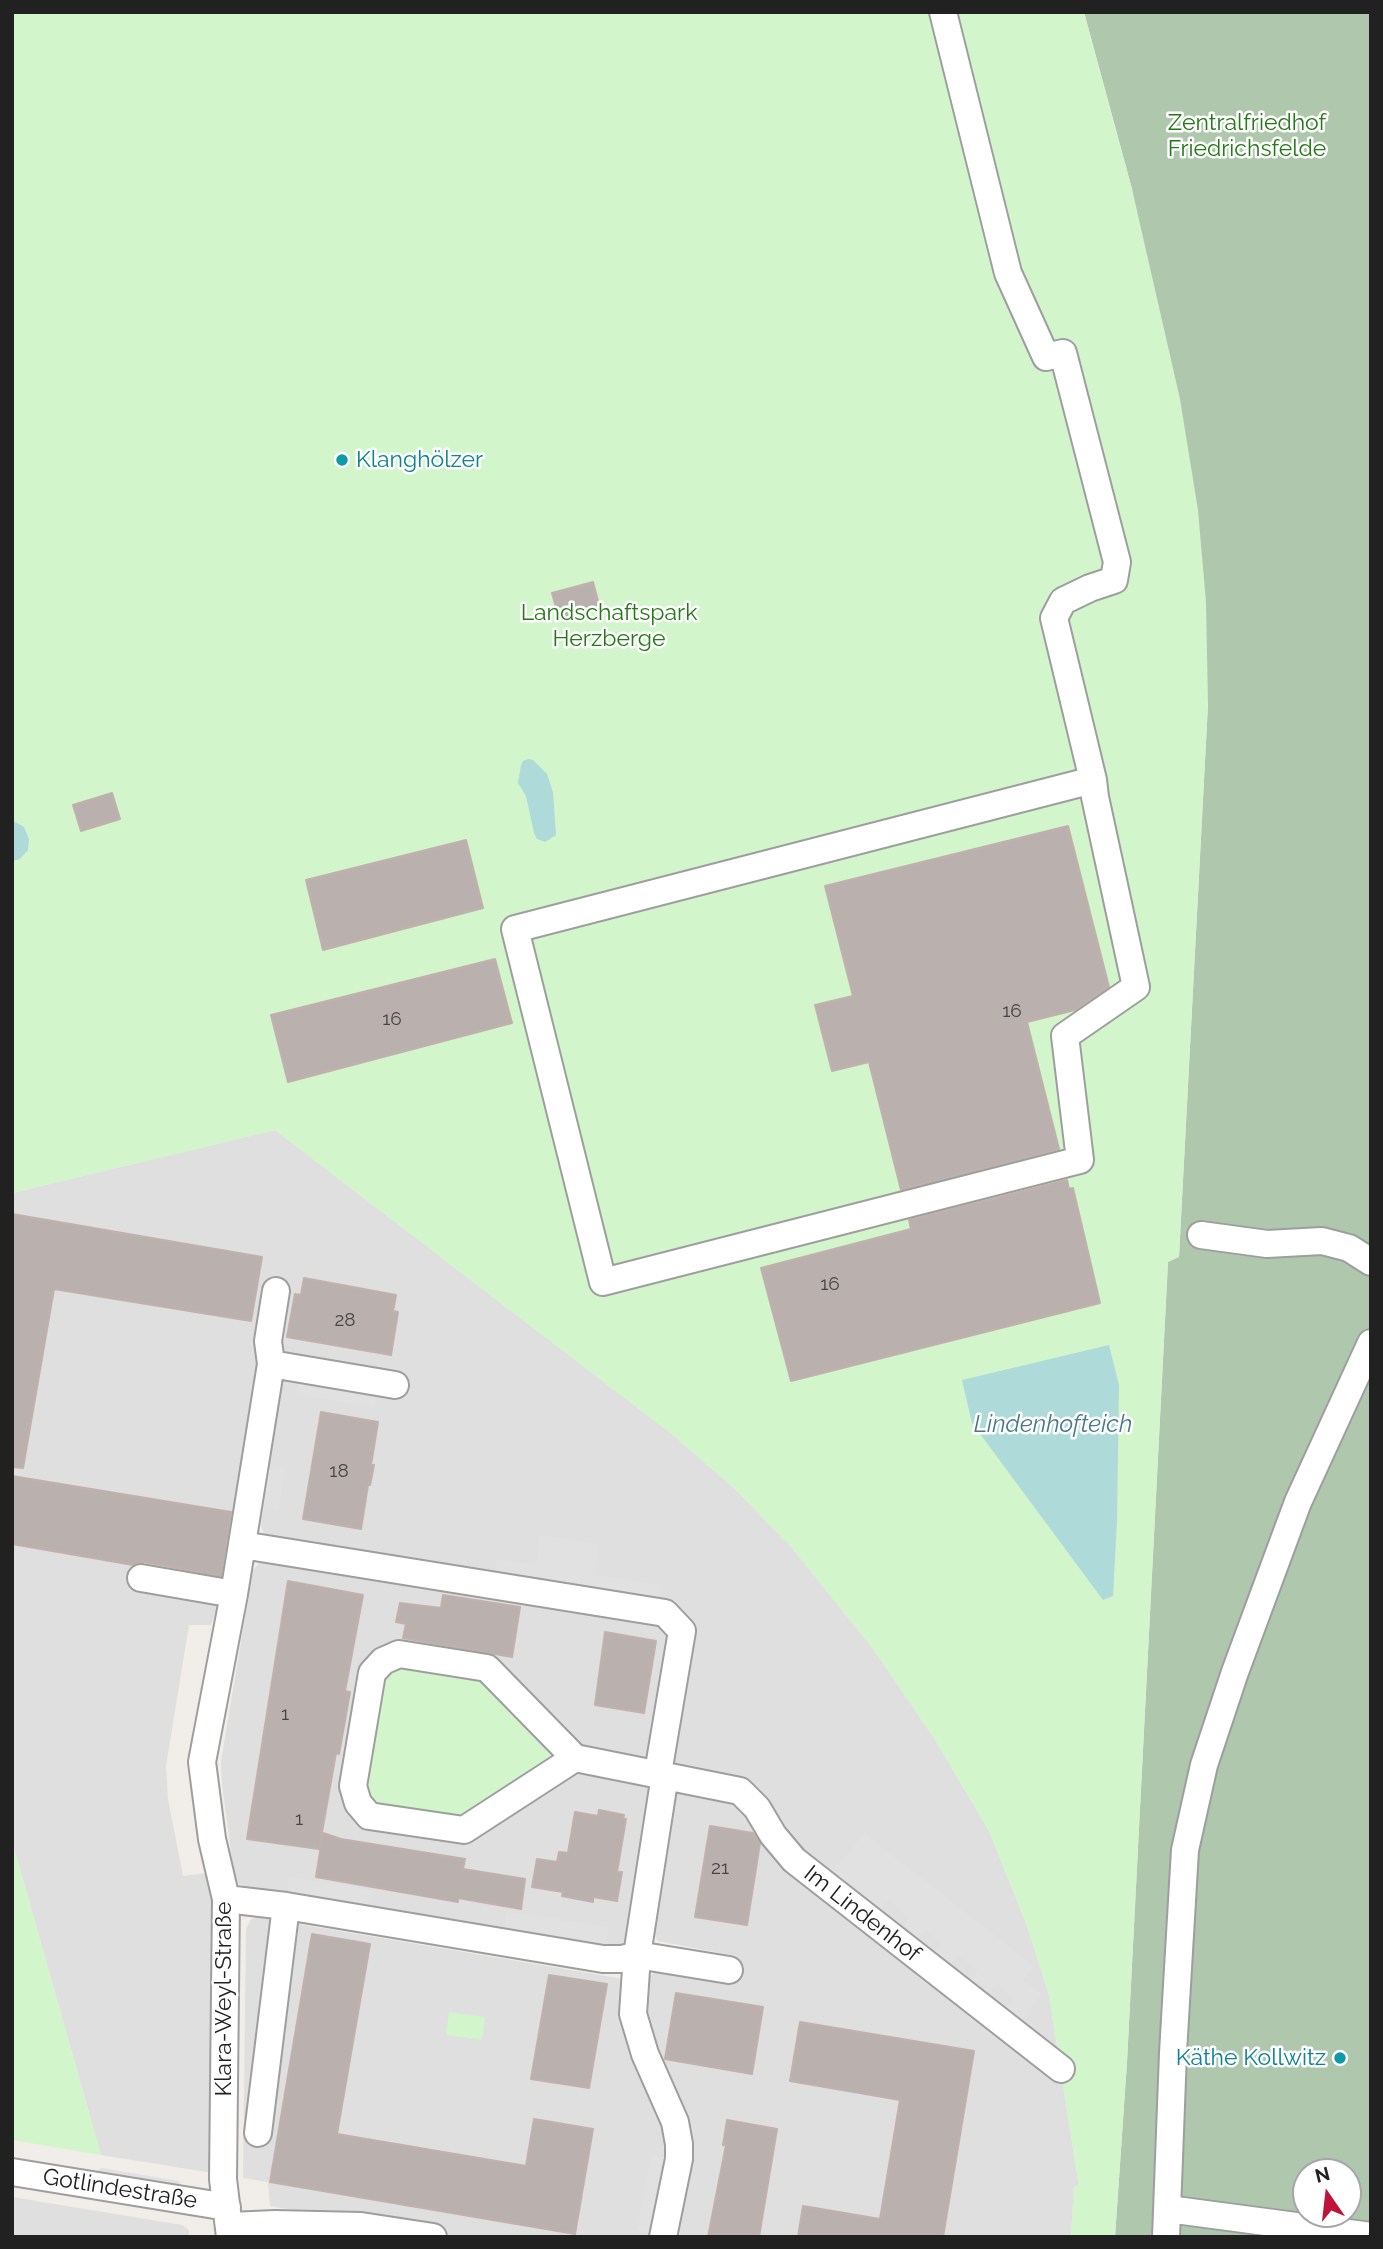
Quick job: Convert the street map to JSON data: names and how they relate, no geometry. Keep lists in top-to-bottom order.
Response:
{
  "streets": {
    "street": ["Im Lindenhof", "Klara-Weyl-Straße", "Gotlindestraße"]
  },
  "crossings": [
    ["Klara-Weyl-Straße", "Gotlindestraße"]
  ],
  "water": ["Lindenhofteich"],
  "parks": ["Zentralfriedhof Friedrichsfelde", "Landschaftspark Herzberge"],
  "places": ["Klanghölzer", "Käthe Kollwitz"],
  "house_numbers": [
    "16",
    "16",
    "16",
    "28",
    "18",
    "1",
    "1",
    "21"
  ],
  "north": "top"
}
